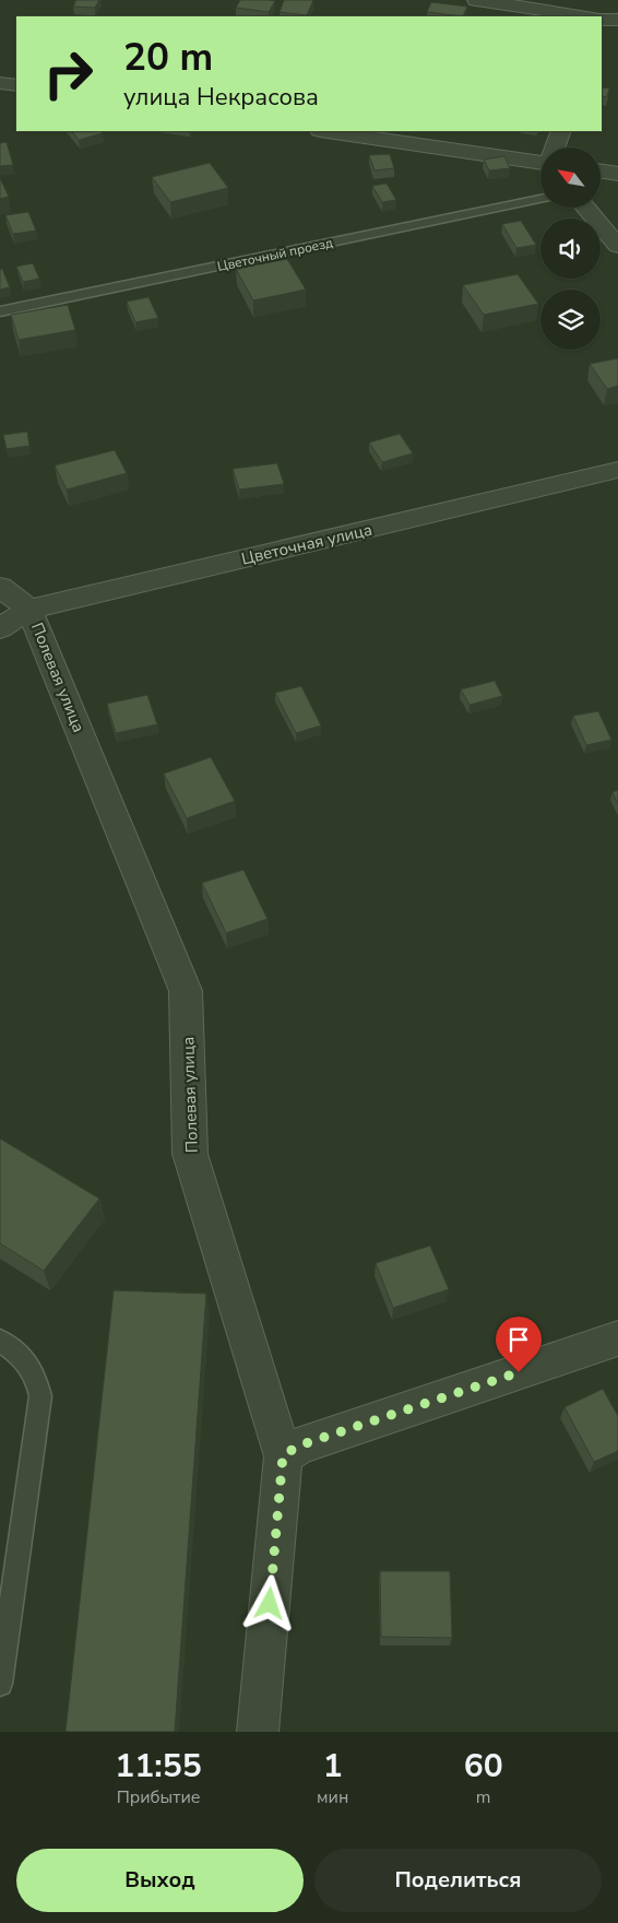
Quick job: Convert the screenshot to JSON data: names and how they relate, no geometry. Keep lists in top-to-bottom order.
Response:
{
  "streets": {
    "street": ["Цветочная улица", "Полевая улица"],
    "lane": ["Цветочный проезд"]
  },
  "crossings": [
    ["Цветочная улица", "Полевая улица"]
  ],
  "north": "top left",
  "page": {
    "turn": ["20 m", "улица Некрасова"],
    "eta": [
      "11:55",
      "Прибытие",
      "1",
      "мин",
      "60",
      "m"
    ],
    "buttons": ["Выход", "Поделиться"]
  }
}
